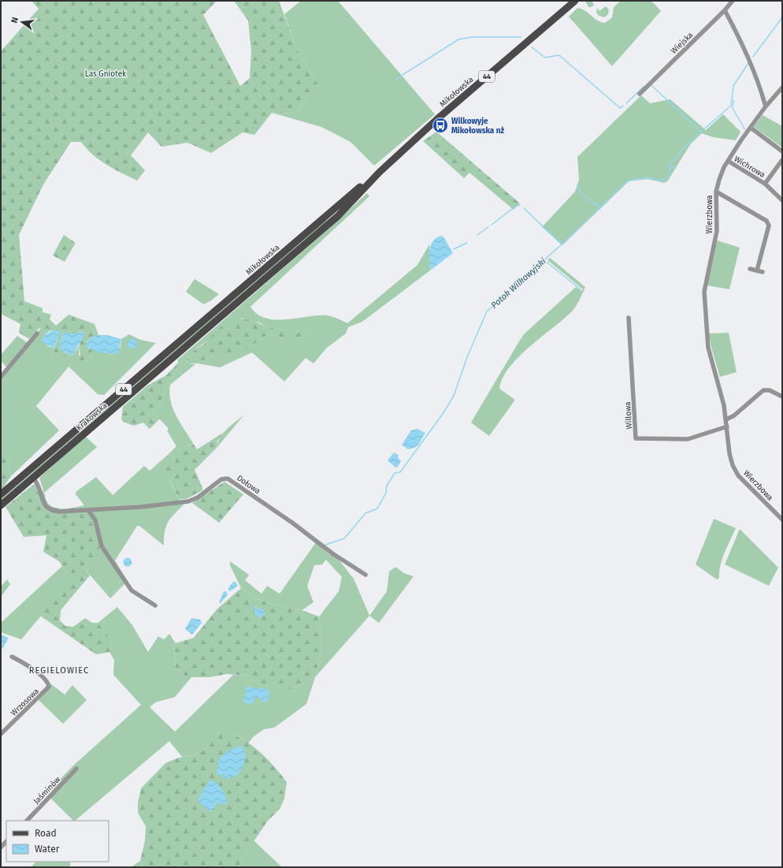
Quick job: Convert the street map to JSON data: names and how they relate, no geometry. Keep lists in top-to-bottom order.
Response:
{
  "streets": {
    "main road": ["44", "Mikołowska", "Krakowska"],
    "street": [
      "Wiejska",
      "Wichrowa",
      "Wierzbowa",
      "Willowa",
      "Dołowa",
      "Wrzosowa",
      "Jaśminów"
    ]
  },
  "crossings": [
    ["Mikołowska", "Krakowska"],
    ["Wichrowa", "Wierzbowa"],
    ["Wierzbowa", "Willowa"],
    ["Krakowska", "Dołowa"]
  ],
  "districts": ["REGIELOWIEC"],
  "water": ["Potok Wilkowyjski"],
  "parks": ["Las Gniotek"],
  "places": {
    "bus stop": ["Wilkowyje Mikołowska nż"]
  },
  "legend": ["Road", "Water"],
  "north": "left"
}
